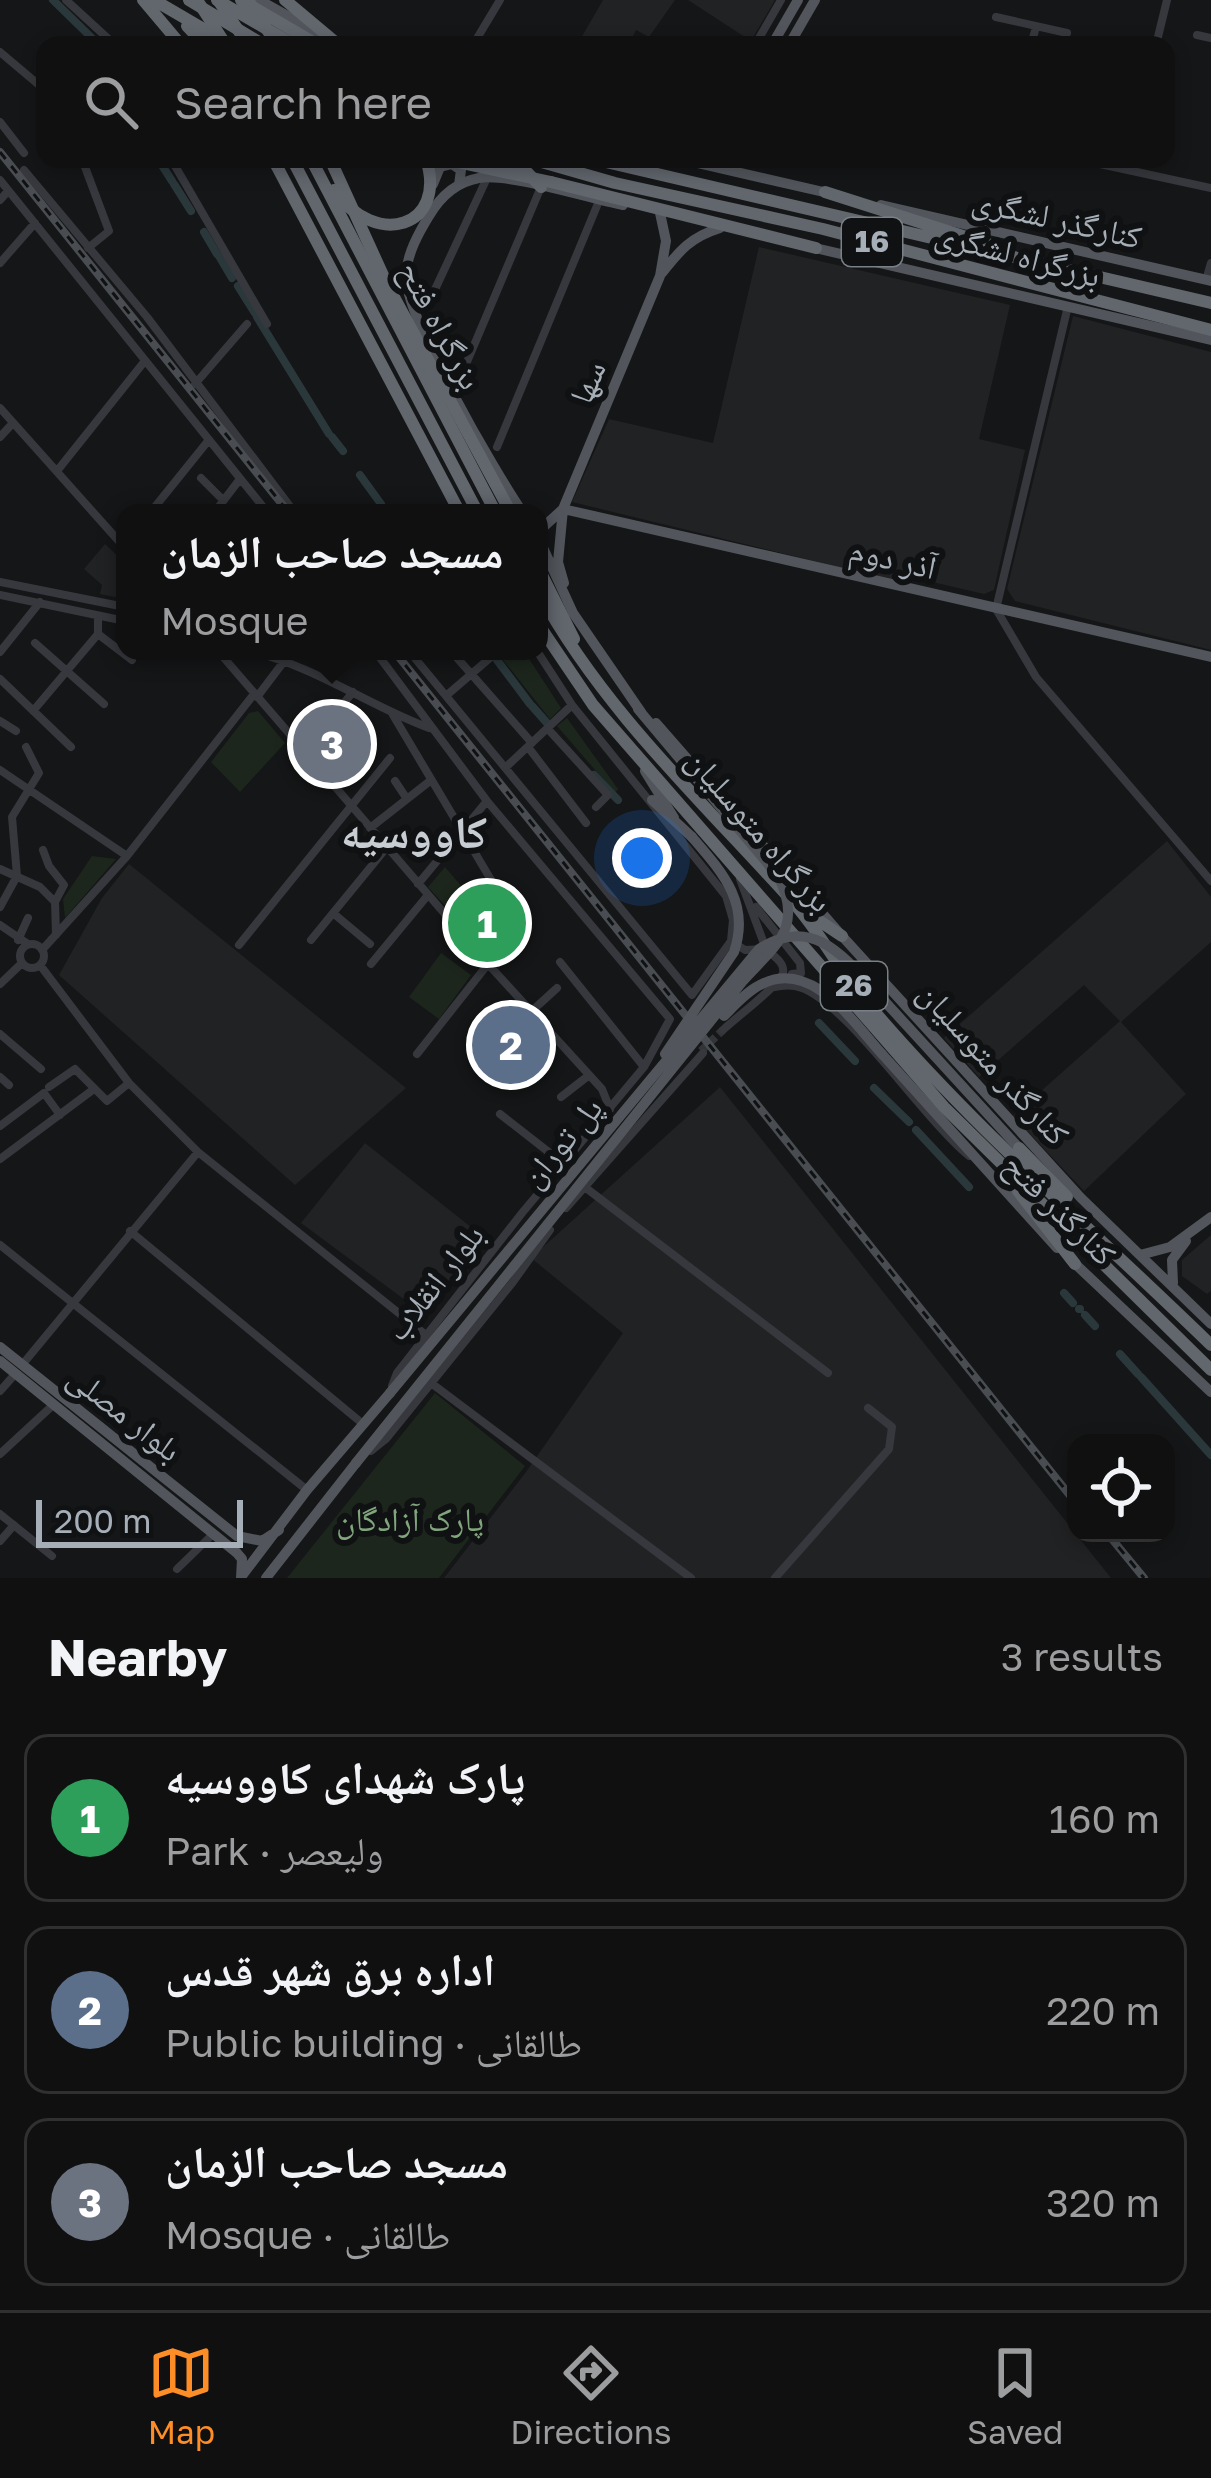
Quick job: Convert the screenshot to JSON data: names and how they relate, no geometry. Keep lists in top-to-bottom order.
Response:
{
  "streets": {
    "highway": [
      "16",
      "بزرگراه لشگری",
      "بزرگراه فتح",
      "بزرگراه متوسلیان",
      "26"
    ],
    "main road": [
      "کنارگذر لشگری",
      "سها",
      "آذر دوم",
      "کنارگذر متوسلیان",
      "پل توران",
      "کنارگذر فتح",
      "بلوار انقلاب",
      "بلوار مصلی"
    ]
  },
  "crossings": [
    ["سها", "آذر دوم"],
    ["سها", "کنارگذر متوسلیان"],
    ["کنارگذر متوسلیان", "پل توران"],
    ["پل توران", "کنارگذر فتح"],
    ["پل توران", "بلوار انقلاب"],
    ["بلوار انقلاب", "بلوار مصلی"]
  ],
  "districts": ["کاووسیه"],
  "parks": ["پارک آزادگان"],
  "scale_bar": "200 m",
  "page": {
    "search": "Search here",
    "popup": ["مسجد صاحب الزمان", "Mosque"],
    "pins": ["3", "1", "2"],
    "scale": "200 m",
    "heading": ["Nearby", "3 results"],
    "list": [
      {
        "mark": "1",
        "name": "پارک شهدای کاووسیه",
        "note": "Park · ولیعصر",
        "value": "160 m"
      },
      {
        "mark": "2",
        "name": "اداره برق شهر قدس",
        "note": "Public building · طالقانی",
        "value": "220 m"
      },
      {
        "mark": "3",
        "name": "مسجد صاحب الزمان",
        "note": "Mosque · طالقانی",
        "value": "320 m"
      }
    ],
    "nav": ["Map", "Directions", "Saved"]
  }
}
